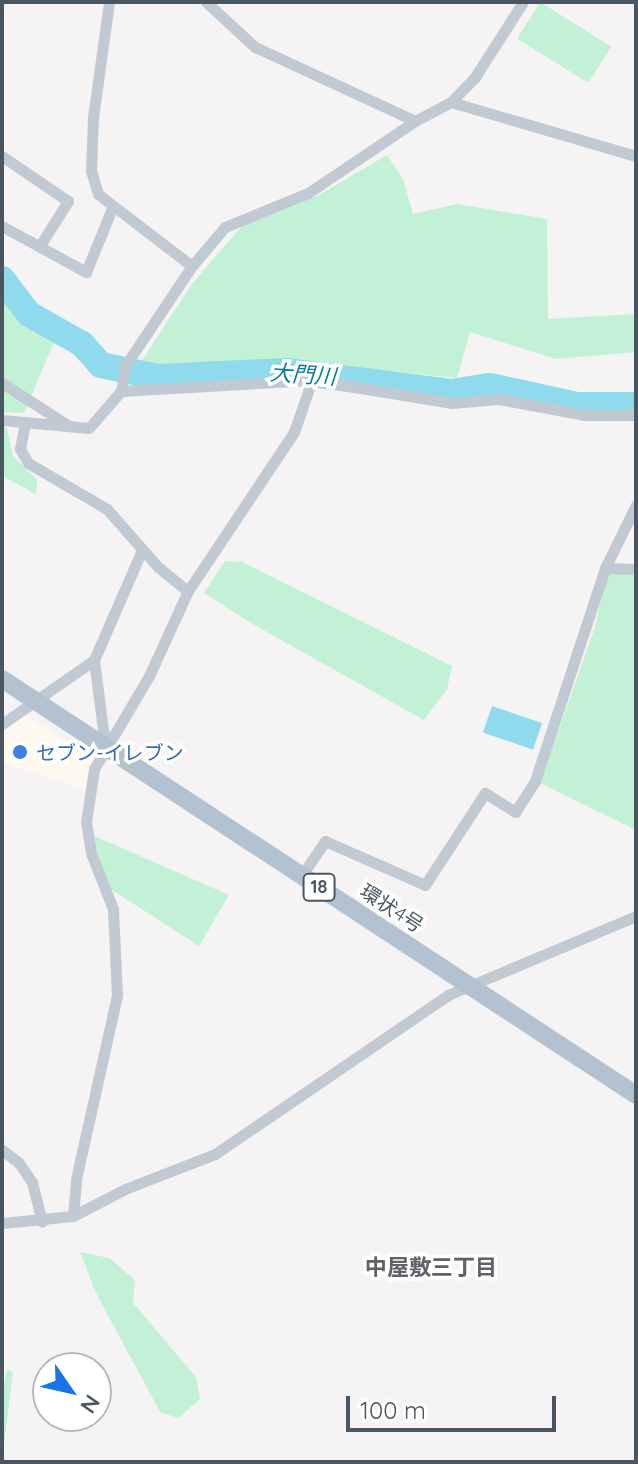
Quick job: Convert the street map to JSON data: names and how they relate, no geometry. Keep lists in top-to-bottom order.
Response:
{
  "streets": {
    "main road": ["18", "環状4号"]
  },
  "districts": ["中屋敷三丁目"],
  "water": ["大門川"],
  "places": ["セブン-イレブン"],
  "scale_bar": "100 m",
  "north": "bottom right"
}
